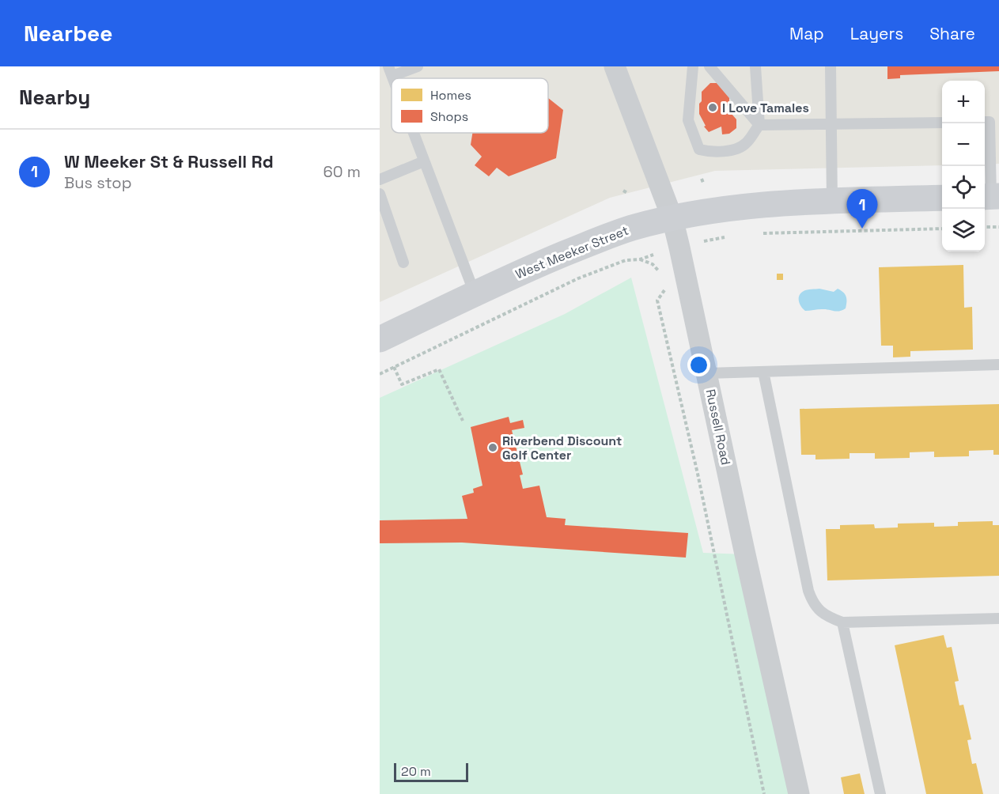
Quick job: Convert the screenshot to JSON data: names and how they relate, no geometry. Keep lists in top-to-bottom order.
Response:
{
  "streets": {
    "main road": ["West Meeker Street"],
    "street": ["Russell Road"]
  },
  "crossings": [
    ["West Meeker Street", "Russell Road"]
  ],
  "places": ["I Love Tamales", "Riverbend Discount Golf Center"],
  "legend": ["Homes", "Shops"],
  "scale_bar": "20 m",
  "page": {
    "header": "Nearbee",
    "nav": ["Map", "Layers", "Share"],
    "heading": "Nearby",
    "map_buttons": ["+", "−"],
    "list": [
      {
        "mark": "1",
        "name": "W Meeker St & Russell Rd",
        "note": "Bus stop",
        "value": "60 m"
      }
    ],
    "pins": "1",
    "scale": "20 m"
  }
}
